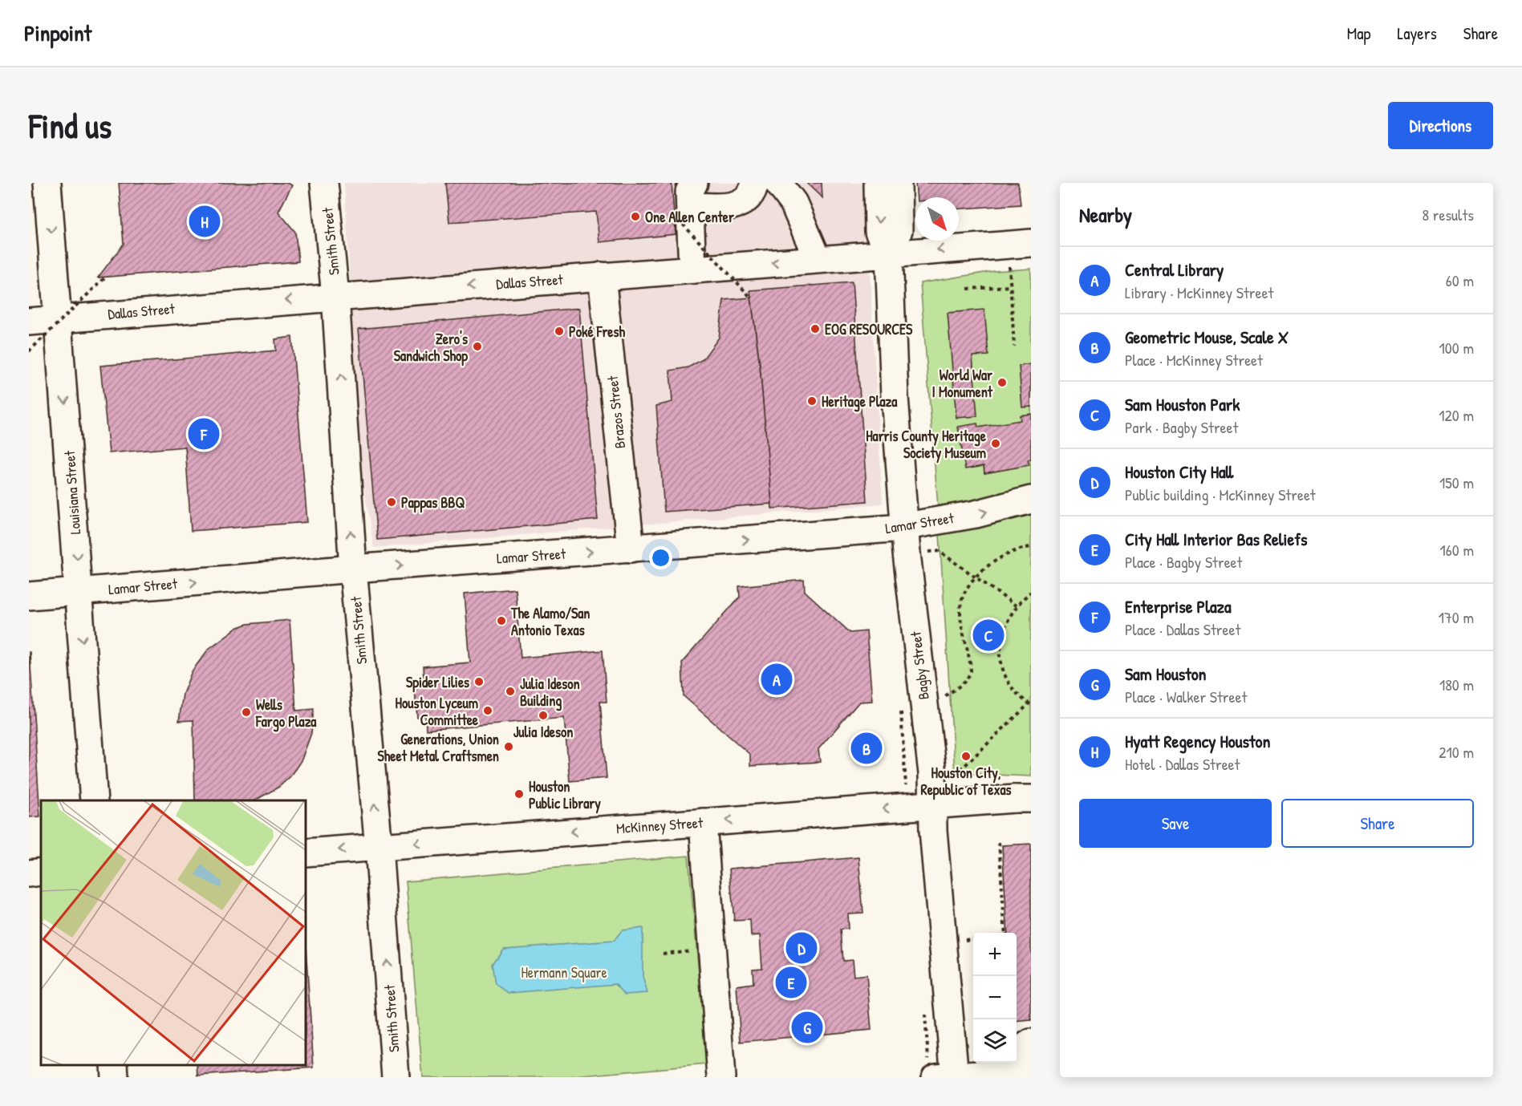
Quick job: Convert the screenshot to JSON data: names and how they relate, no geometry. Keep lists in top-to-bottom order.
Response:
{
  "streets": {
    "street": [
      "Smith Street",
      "Dallas Street",
      "Brazos Street",
      "Louisiana Street",
      "Lamar Street",
      "Bagby Street",
      "McKinney Street"
    ]
  },
  "crossings": [
    ["Smith Street", "Dallas Street"],
    ["Smith Street", "Lamar Street"],
    ["Smith Street", "McKinney Street"],
    ["Dallas Street", "Brazos Street"],
    ["Dallas Street", "Louisiana Street"],
    ["Dallas Street", "Bagby Street"],
    ["Brazos Street", "Lamar Street"],
    ["Louisiana Street", "Lamar Street"],
    ["Lamar Street", "Bagby Street"],
    ["Bagby Street", "McKinney Street"]
  ],
  "one_way": [
    "Smith Street",
    "Dallas Street",
    "Louisiana Street",
    "Lamar Street",
    "McKinney Street"
  ],
  "parks": ["Hermann Square"],
  "places": [
    "One Allen Center",
    "EOG RESOURCES",
    "Poké Fresh",
    "Zero's Sandwich Shop",
    "World War I Monument",
    "Heritage Plaza",
    "Harris County Heritage Society Museum",
    "Pappas BBQ",
    "The Alamo/San Antonio Texas",
    "Spider Lilies",
    "Julia Ideson Building",
    "Houston Lyceum Committee",
    "Wells Fargo Plaza",
    "Julia Ideson",
    "Generations, Union Sheet Metal Craftsmen",
    "Houston City, Republic of Texas",
    "Houston Public Library"
  ],
  "north": "bottom right",
  "page": {
    "header": "Pinpoint",
    "nav": ["Map", "Layers", "Share"],
    "buttons": [
      "Directions",
      ["Save", "Share"]
    ],
    "title": "Find us",
    "heading": ["Nearby", "8 results"],
    "pins": [
      "H",
      "F",
      "C",
      "A",
      "B",
      "D",
      "E",
      "G"
    ],
    "list": [
      {
        "mark": "A",
        "name": "Central Library",
        "note": "Library · McKinney Street",
        "value": "60 m"
      },
      {
        "mark": "B",
        "name": "Geometric Mouse, Scale X",
        "note": "Place · McKinney Street",
        "value": "100 m"
      },
      {
        "mark": "C",
        "name": "Sam Houston Park",
        "note": "Park · Bagby Street",
        "value": "120 m"
      },
      {
        "mark": "D",
        "name": "Houston City Hall",
        "note": "Public building · McKinney Street",
        "value": "150 m"
      },
      {
        "mark": "E",
        "name": "City Hall Interior Bas Reliefs",
        "note": "Place · Bagby Street",
        "value": "160 m"
      },
      {
        "mark": "F",
        "name": "Enterprise Plaza",
        "note": "Place · Dallas Street",
        "value": "170 m"
      },
      {
        "mark": "G",
        "name": "Sam Houston",
        "note": "Place · Walker Street",
        "value": "180 m"
      },
      {
        "mark": "H",
        "name": "Hyatt Regency Houston",
        "note": "Hotel · Dallas Street",
        "value": "210 m"
      }
    ],
    "map_buttons": ["+", "−"]
  }
}
